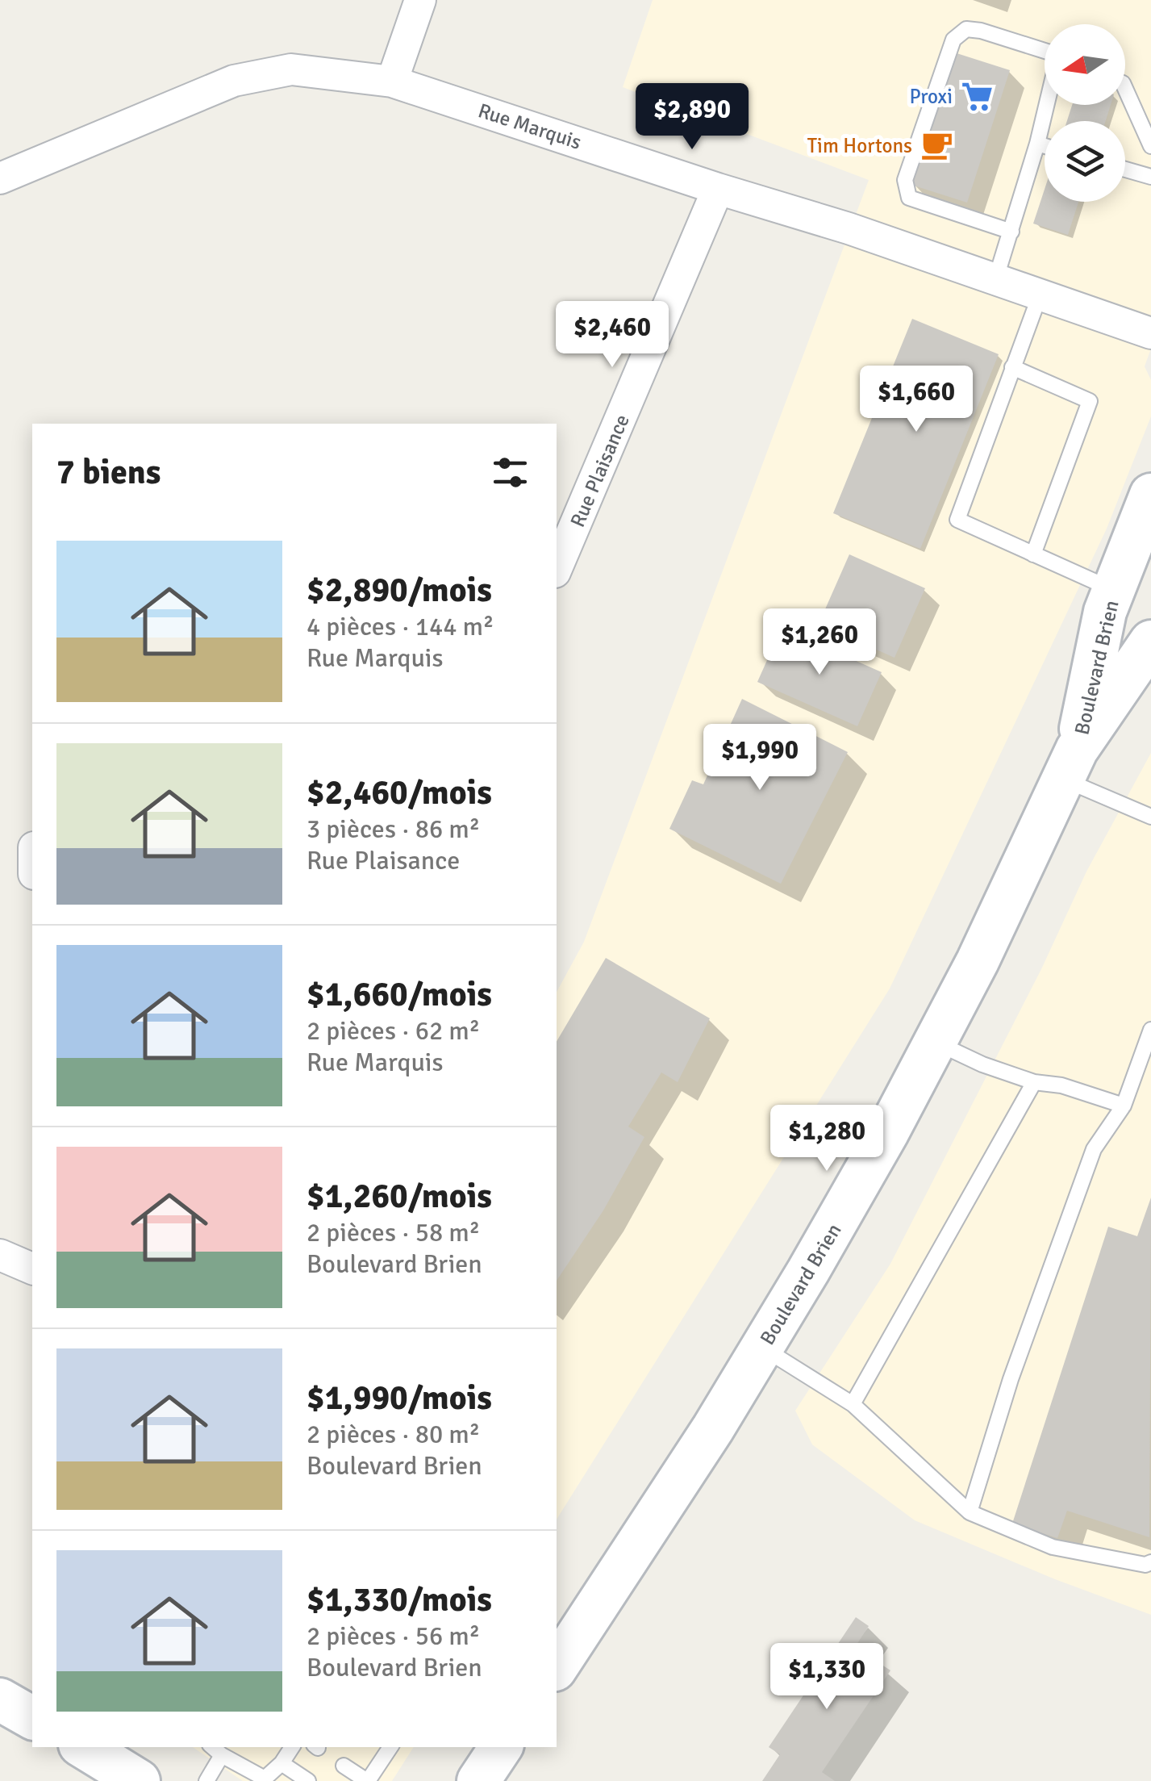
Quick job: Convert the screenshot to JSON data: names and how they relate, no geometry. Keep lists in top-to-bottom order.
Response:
{
  "streets": {
    "main road": ["Boulevard Brien"],
    "street": ["Rue Marquis", "Rue Plaisance"]
  },
  "crossings": [
    ["Rue Marquis", "Rue Plaisance"]
  ],
  "places": {
    "supermarket": ["Proxi"],
    "cafe": ["Tim Hortons"]
  },
  "north": "left",
  "page": {
    "price": [
      "$2,890",
      "$2,460",
      "$1,660",
      "$1,260",
      "$1,990",
      "$1,280",
      "$1,330"
    ],
    "heading": "7 biens",
    "list": [
      {
        "name": "$2,890/mois",
        "note": "4 pièces · 144 m² · Rue Marquis"
      },
      {
        "name": "$2,460/mois",
        "note": "3 pièces · 86 m² · Rue Plaisance"
      },
      {
        "name": "$1,660/mois",
        "note": "2 pièces · 62 m² · Rue Marquis"
      },
      {
        "name": "$1,260/mois",
        "note": "2 pièces · 58 m² · Boulevard Brien"
      },
      {
        "name": "$1,990/mois",
        "note": "2 pièces · 80 m² · Boulevard Brien"
      },
      {
        "name": "$1,330/mois",
        "note": "2 pièces · 56 m² · Boulevard Brien"
      }
    ]
  }
}
